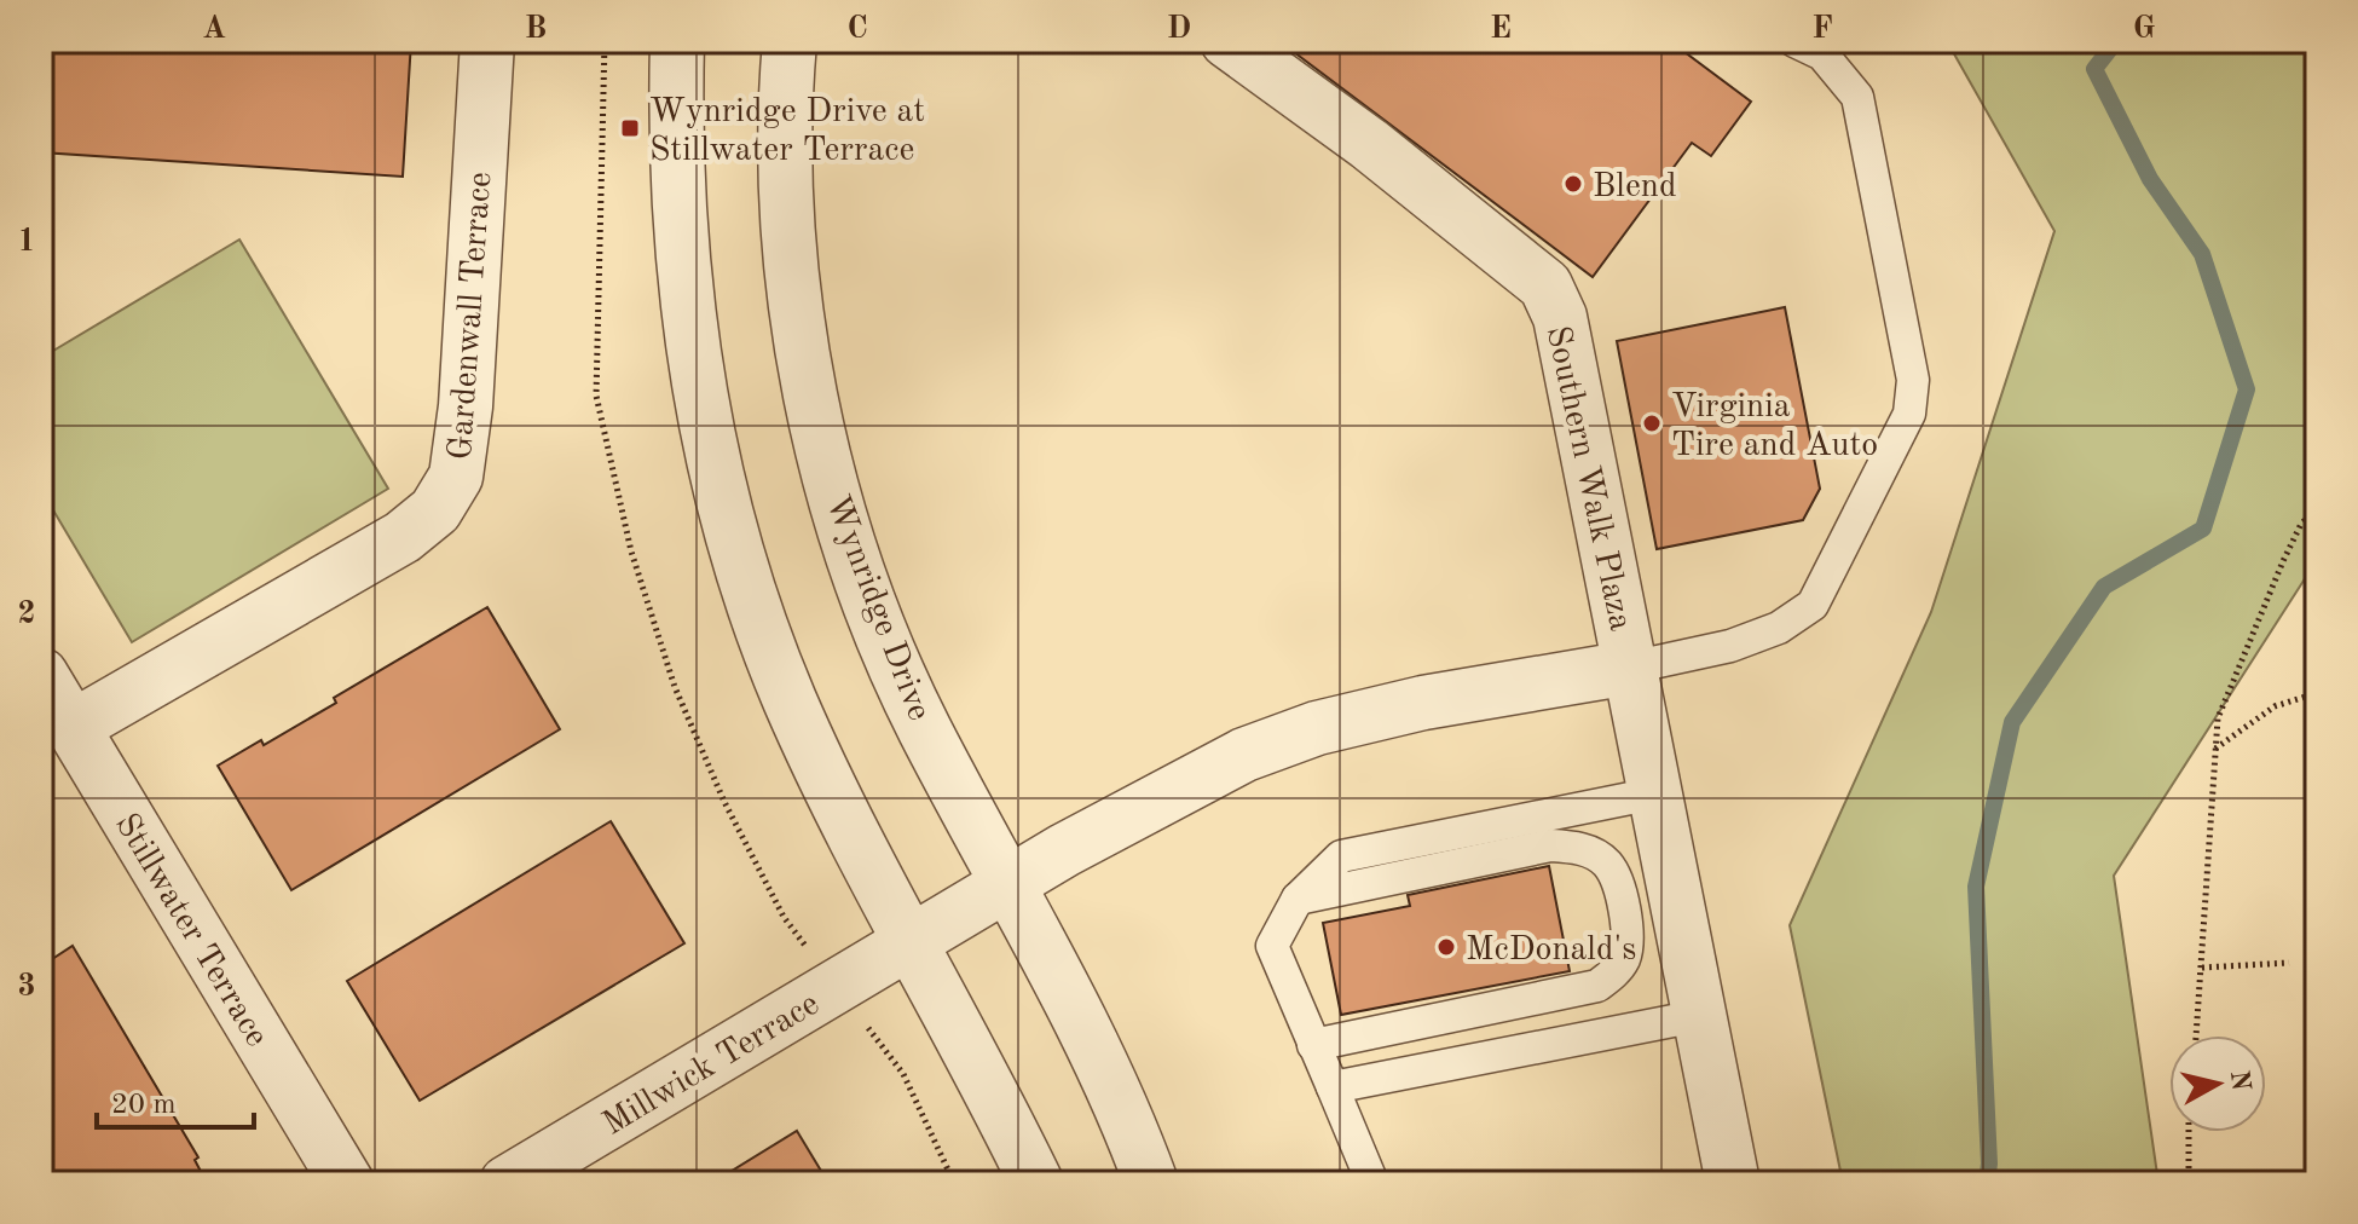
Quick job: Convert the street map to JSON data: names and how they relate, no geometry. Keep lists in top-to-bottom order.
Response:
{
  "streets": {
    "street": [
      "Gardenwall Terrace",
      "Southern Walk Plaza",
      "Wynridge Drive",
      "Stillwater Terrace",
      "Millwick Terrace"
    ]
  },
  "crossings": [
    ["Gardenwall Terrace", "Stillwater Terrace"],
    ["Southern Walk Plaza", "Wynridge Drive"],
    ["Southern Walk Plaza", "Millwick Terrace"]
  ],
  "places": {
    "transit": ["Wynridge Drive at Stillwater Terrace"],
    "other": ["Blend", "Virginia Tire and Auto", "McDonald's"]
  },
  "scale_bar": "20 m",
  "north": "right",
  "grid": {
    "columns": [
      "A",
      "B",
      "C",
      "D",
      "E",
      "F",
      "G"
    ],
    "rows": ["1", "2", "3"]
  }
}
